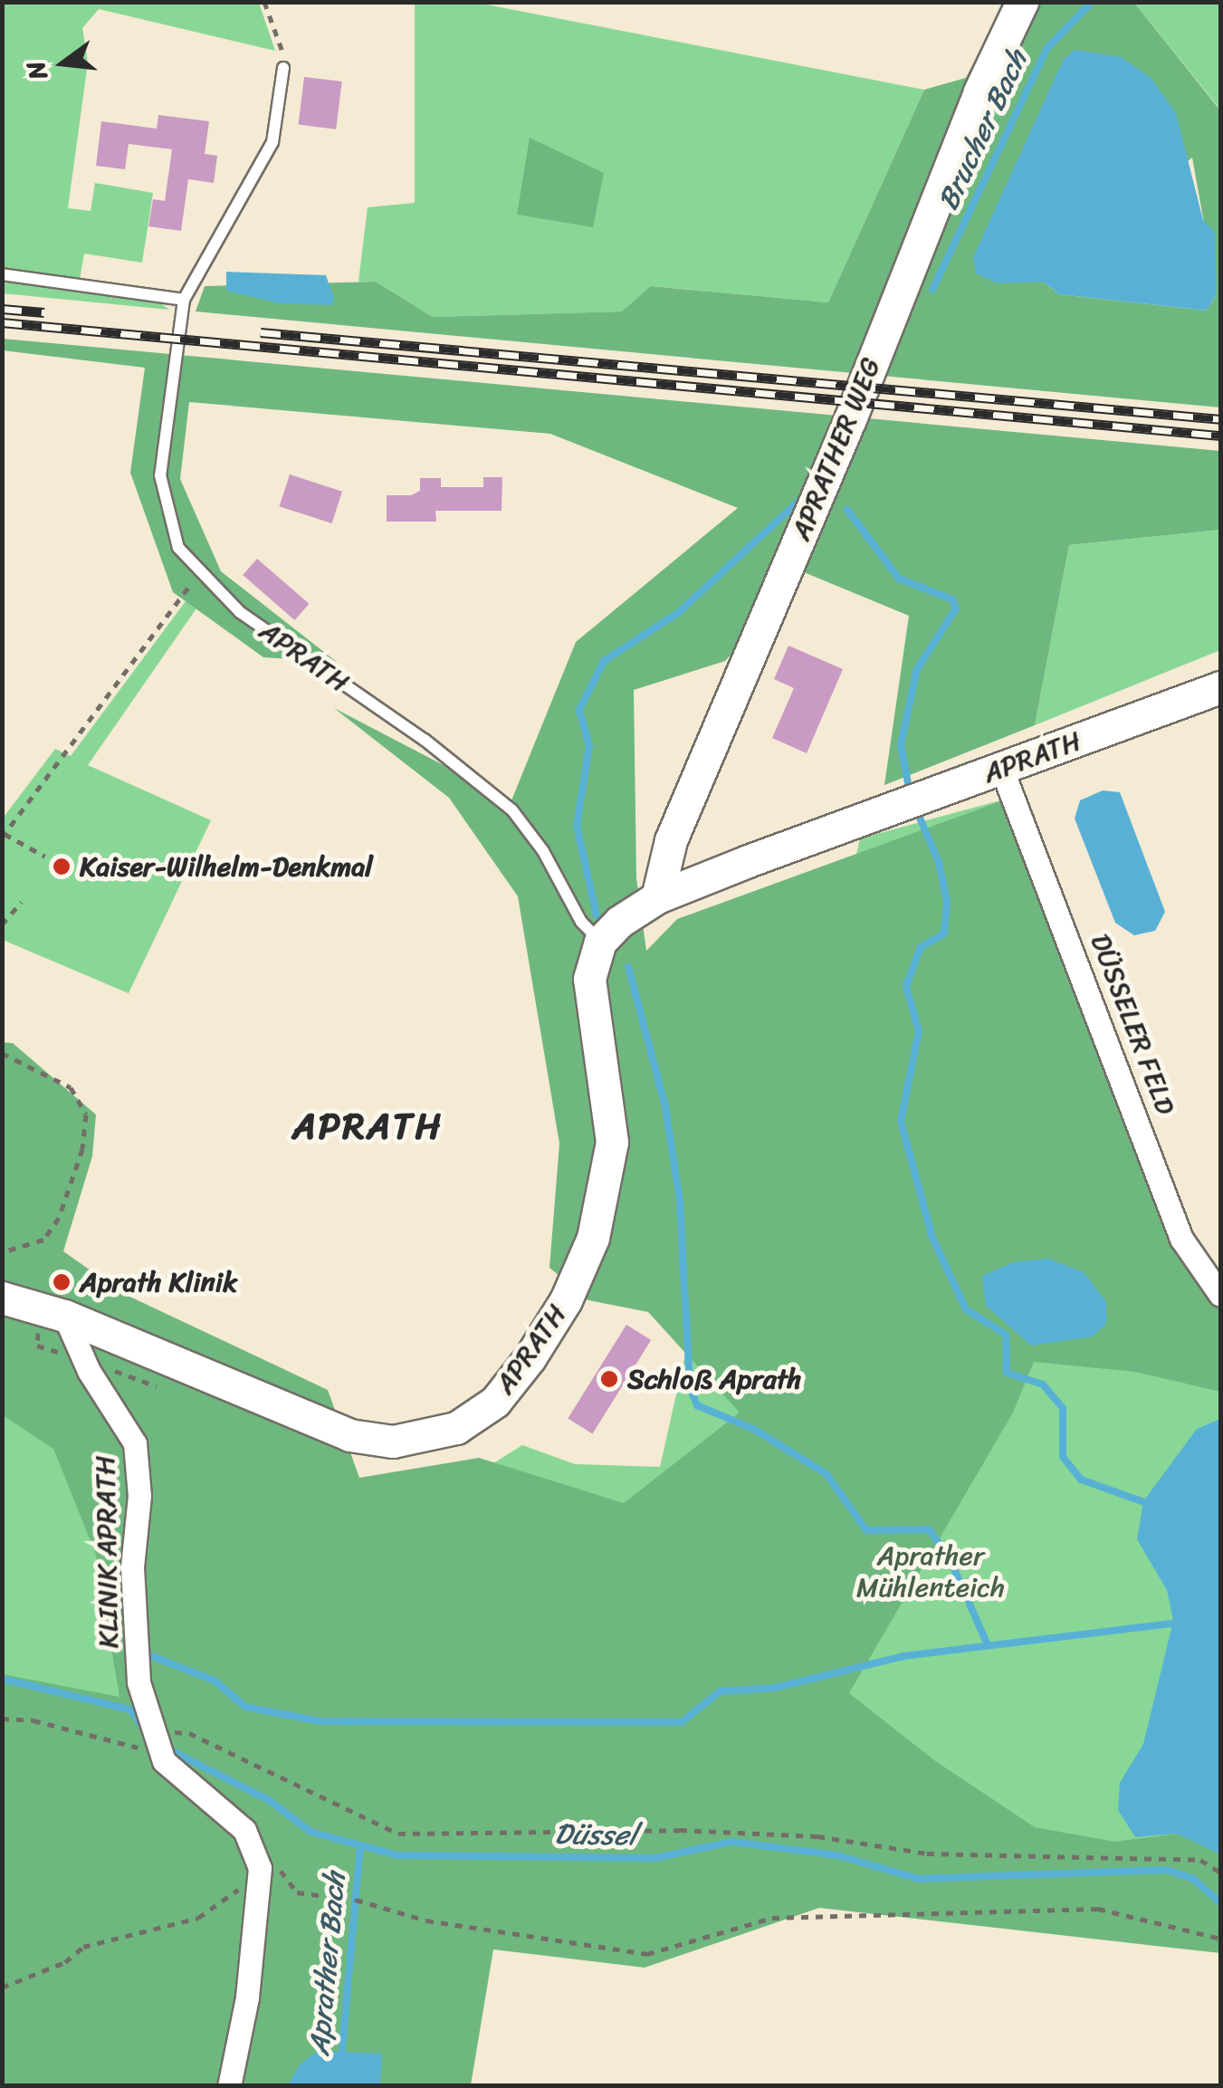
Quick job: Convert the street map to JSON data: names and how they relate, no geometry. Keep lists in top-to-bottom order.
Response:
{
  "streets": {
    "main road": ["APRATHER WEG", "APRATH"],
    "street": ["DÜSSELER FELD", "KLINIK APRATH"]
  },
  "crossings": [
    ["APRATHER WEG", "APRATH"],
    ["APRATH", "DÜSSELER FELD"],
    ["APRATH", "KLINIK APRATH"]
  ],
  "districts": ["APRATH"],
  "water": ["Brucher Bach", "Düssel", "Aprather Bach"],
  "parks": ["Aprather Mühlenteich"],
  "places": ["Kaiser-Wilhelm-Denkmal", "Aprath Klinik", "Schloß Aprath"],
  "north": "left"
}
